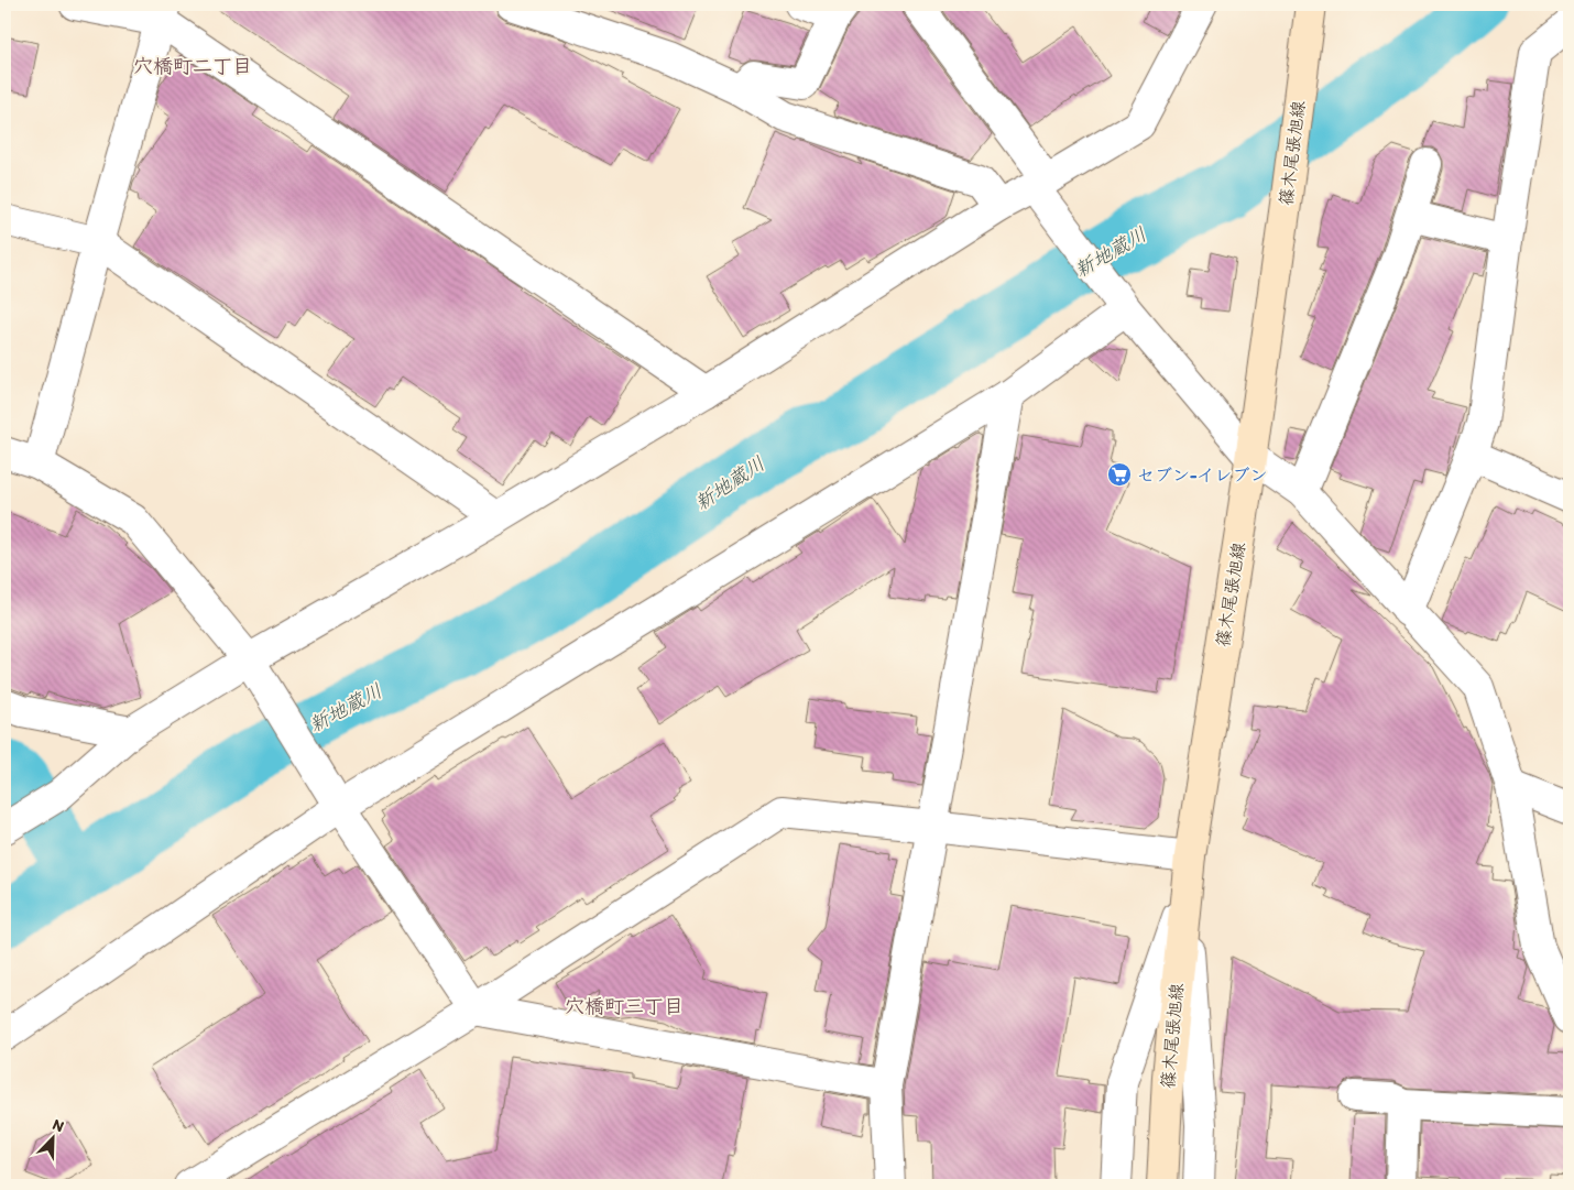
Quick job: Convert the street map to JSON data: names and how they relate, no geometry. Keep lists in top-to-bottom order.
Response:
{
  "streets": {
    "main road": ["篠木尾張旭線"]
  },
  "districts": ["穴橋町二丁目", "穴橋町三丁目"],
  "water": ["新地蔵川"],
  "places": {
    "supermarket": ["セブン-イレブン"]
  },
  "north": "top right"
}
